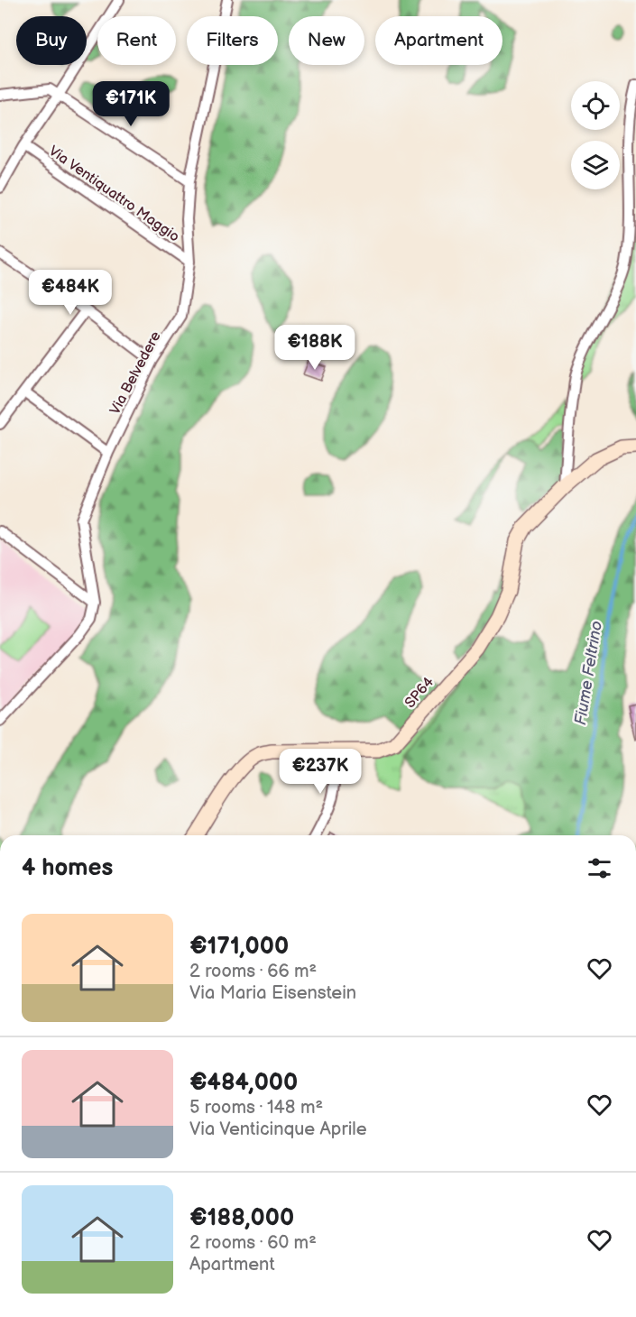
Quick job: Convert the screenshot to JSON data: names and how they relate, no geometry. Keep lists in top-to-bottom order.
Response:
{
  "streets": {
    "street": ["Via Ventiquattro Maggio", "Via Belvedere", "SP64"]
  },
  "crossings": [
    ["Via Ventiquattro Maggio", "Via Belvedere"]
  ],
  "water": ["Fiume Feltrino"],
  "page": {
    "chip": [
      "Buy",
      "Rent",
      "Filters",
      "New",
      "Apartment"
    ],
    "price": [
      "€171K",
      "€484K",
      "€188K",
      "€237K"
    ],
    "heading": "4 homes",
    "list": [
      {
        "name": "€171,000",
        "note": "2 rooms · 66 m² · Via Maria Eisenstein"
      },
      {
        "name": "€484,000",
        "note": "5 rooms · 148 m² · Via Venticinque Aprile"
      },
      {
        "name": "€188,000",
        "note": "2 rooms · 60 m² · Apartment"
      }
    ]
  }
}
